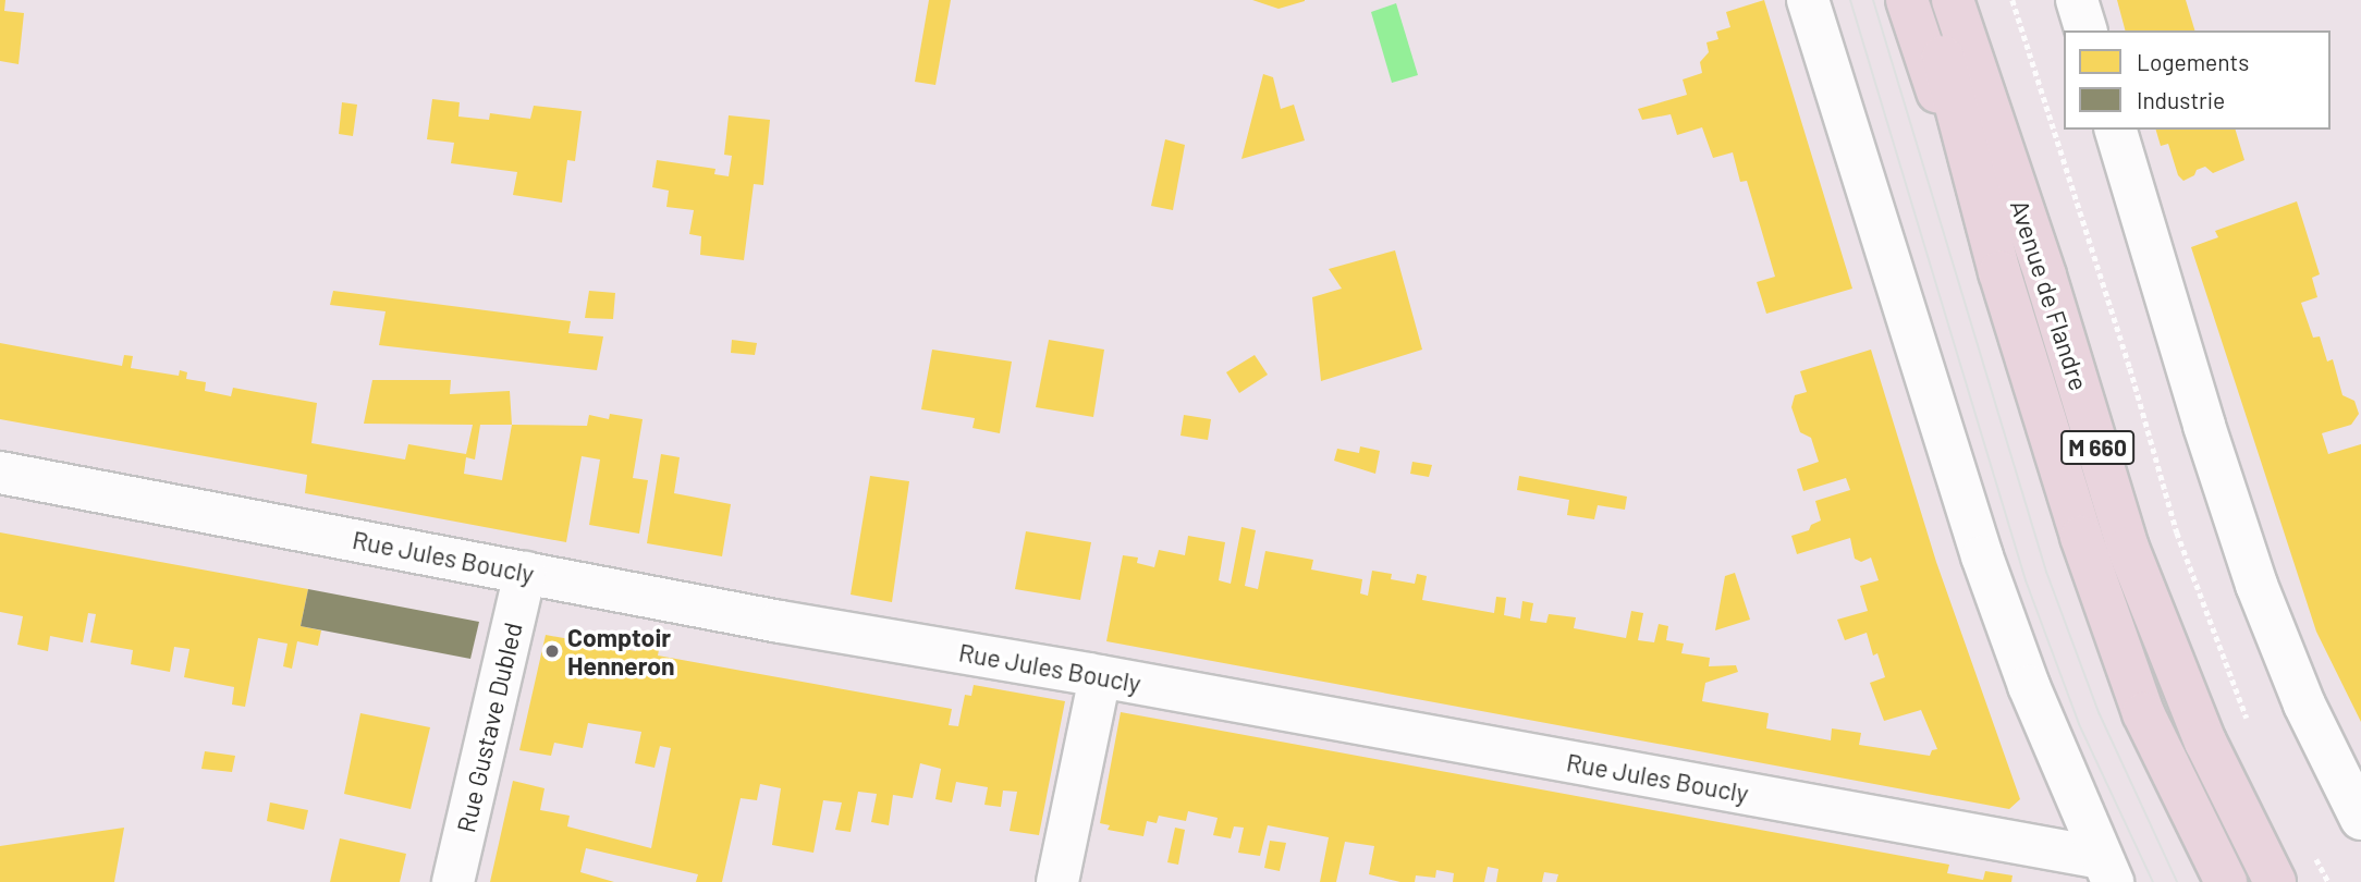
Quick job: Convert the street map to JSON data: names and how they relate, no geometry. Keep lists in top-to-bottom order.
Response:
{
  "streets": {
    "main road": ["Avenue de Flandre", "M 660"],
    "street": ["Rue Jules Boucly", "Rue Gustave Dubled"]
  },
  "crossings": [
    ["Avenue de Flandre", "M 660"],
    ["Rue Jules Boucly", "Rue Gustave Dubled"]
  ],
  "places": ["Comptoir Henneron"],
  "legend": ["Logements", "Industrie"]
}
